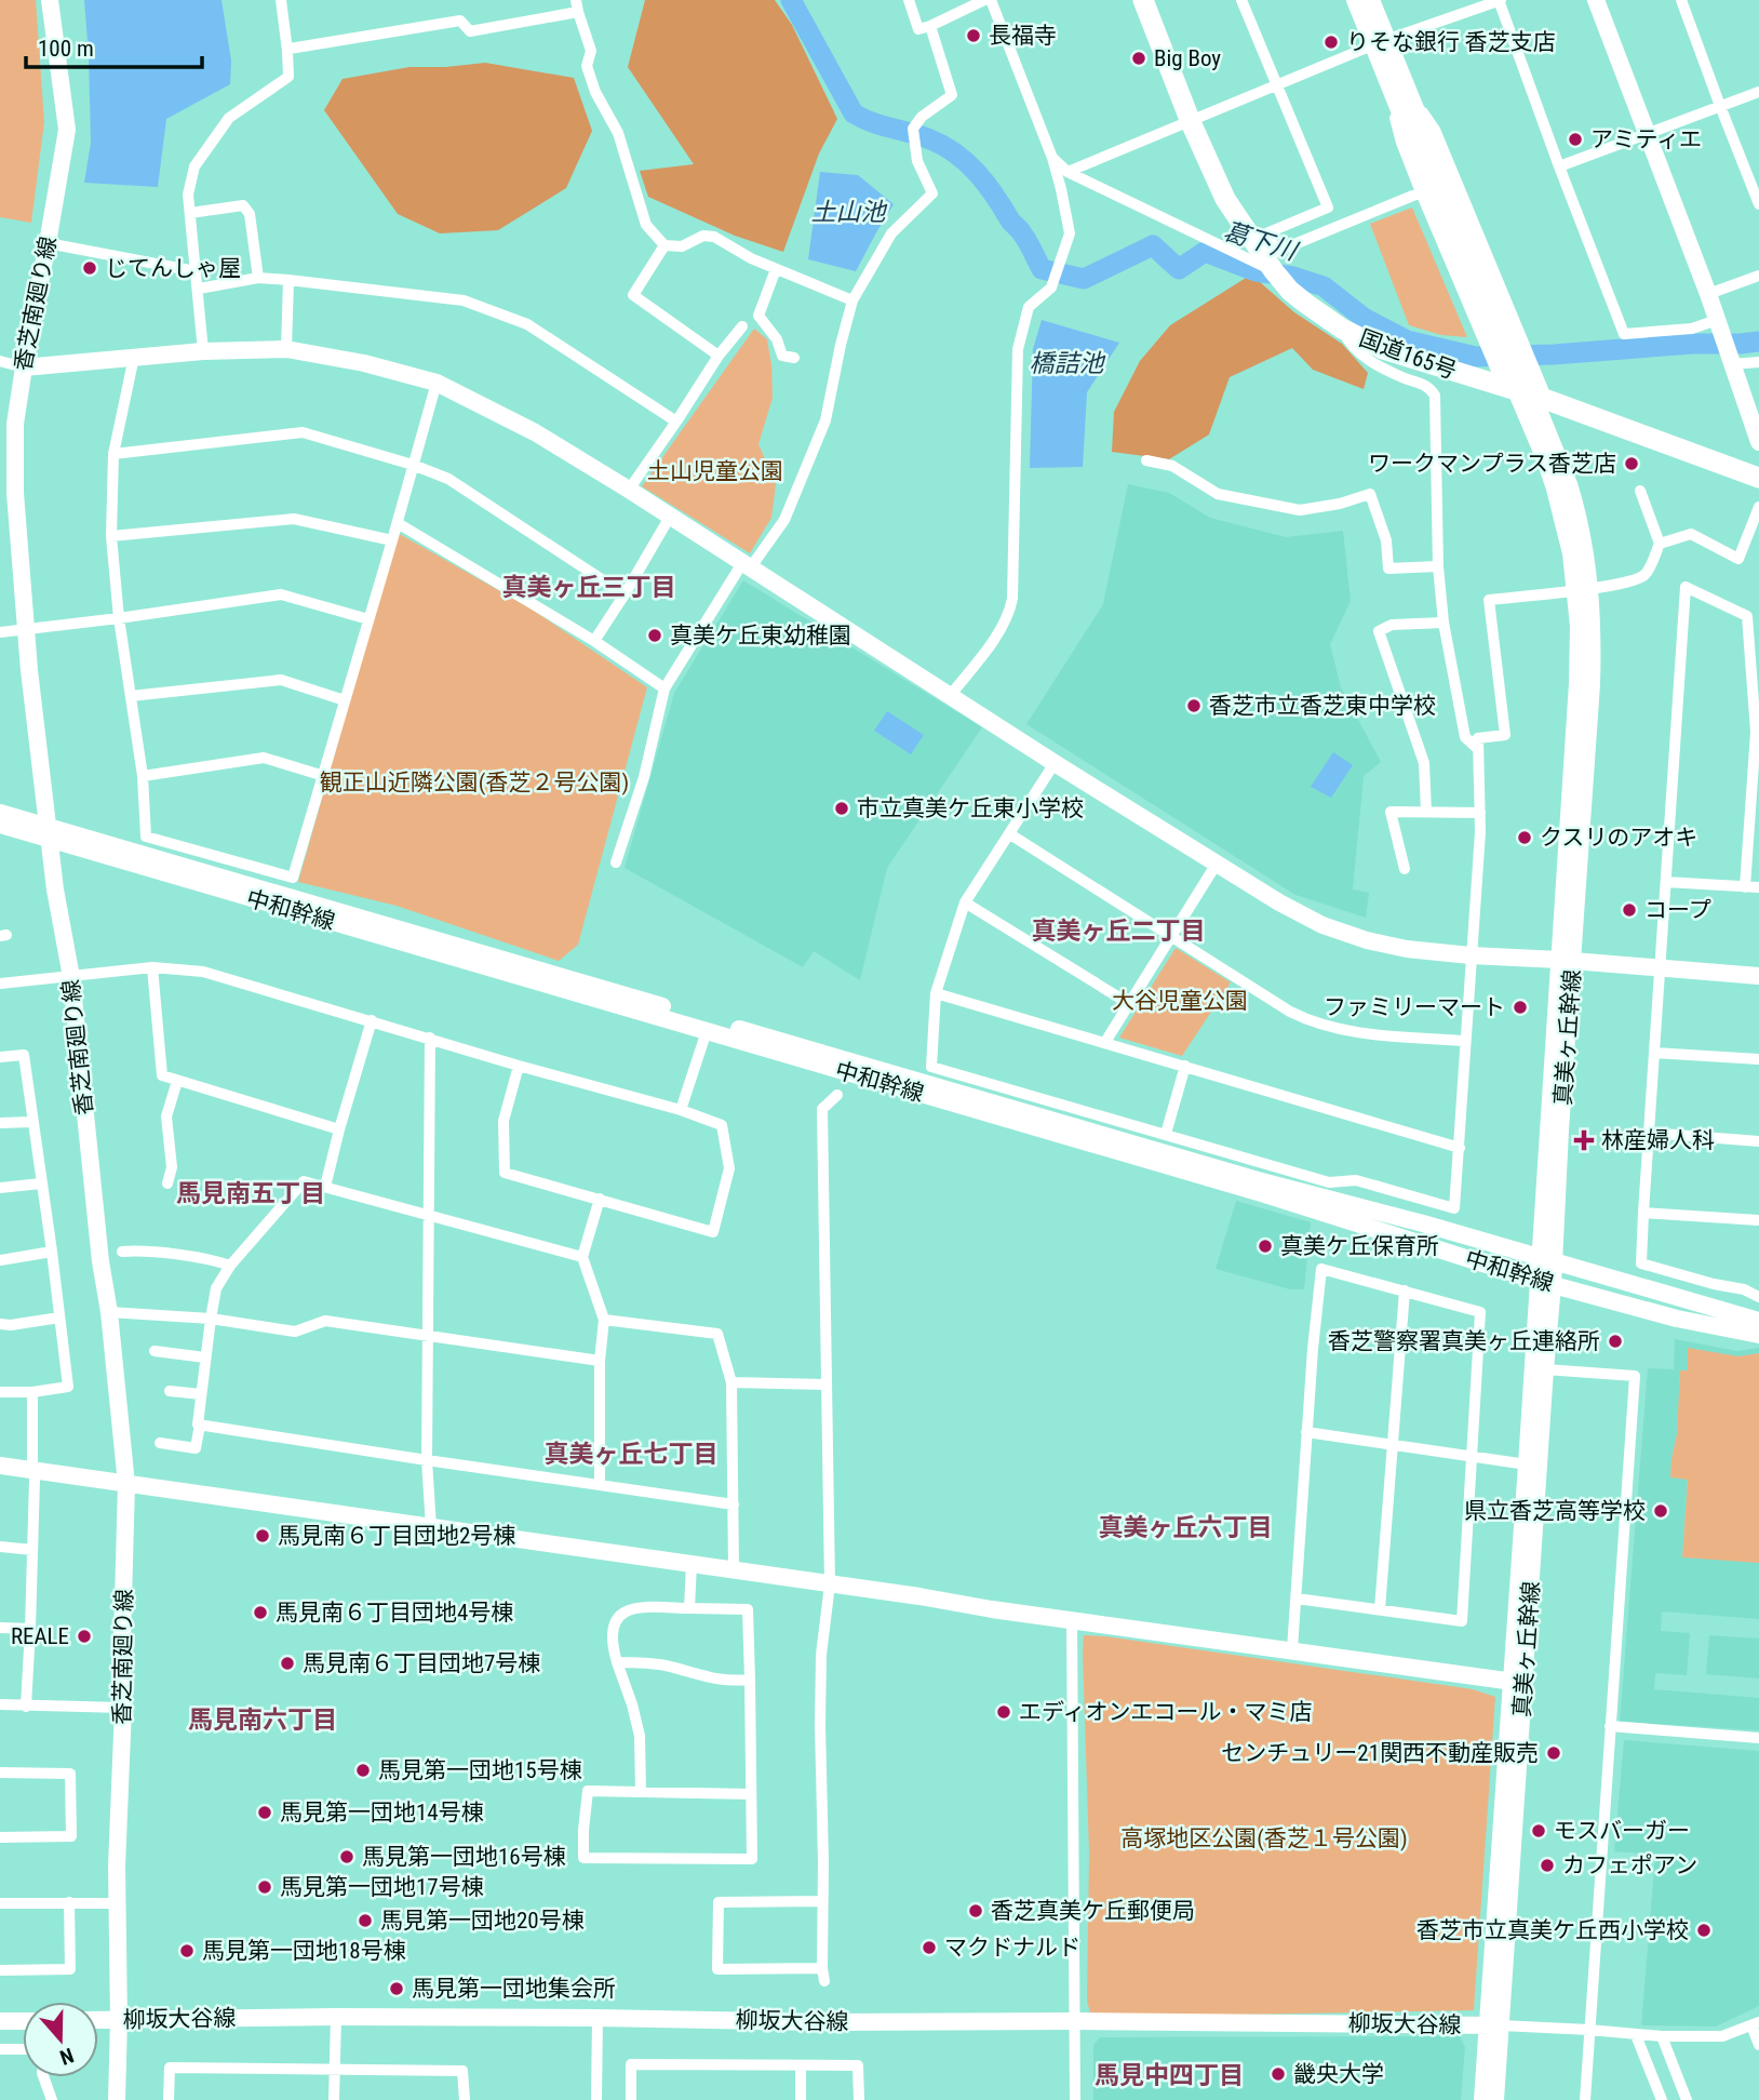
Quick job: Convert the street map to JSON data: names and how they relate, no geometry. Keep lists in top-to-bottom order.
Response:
{
  "streets": {
    "highway": ["国道165号"],
    "street": [
      "香芝南廻り線",
      "中和幹線",
      "真美ヶ丘幹線",
      "柳坂大谷線"
    ]
  },
  "crossings": [
    ["香芝南廻り線", "中和幹線"],
    ["香芝南廻り線", "柳坂大谷線"],
    ["国道165号", "真美ヶ丘幹線"],
    ["中和幹線", "真美ヶ丘幹線"],
    ["真美ヶ丘幹線", "柳坂大谷線"]
  ],
  "districts": [
    "真美ヶ丘三丁目",
    "真美ヶ丘二丁目",
    "馬見南五丁目",
    "真美ヶ丘七丁目",
    "真美ヶ丘六丁目",
    "馬見南六丁目",
    "馬見中四丁目"
  ],
  "water": ["土山池", "葛下川", "橋詰池"],
  "parks": [
    "土山児童公園",
    "観正山近隣公園(香芝２号公園)",
    "大谷児童公園",
    "高塚地区公園(香芝１号公園)"
  ],
  "places": {
    "other": [
      "長福寺",
      "りそな銀行 香芝支店",
      "Big Boy",
      "アミティエ",
      "じてんしゃ屋",
      "ワークマンプラス香芝店",
      "真美ケ丘東幼稚園",
      "香芝市立香芝東中学校",
      "市立真美ケ丘東小学校",
      "クスリのアオキ",
      "コープ",
      "ファミリーマート",
      "真美ケ丘保育所",
      "香芝警察署真美ヶ丘連絡所",
      "県立香芝高等学校",
      "馬見南６丁目団地2号棟",
      "馬見南６丁目団地4号棟",
      "REALE",
      "馬見南６丁目団地7号棟",
      "エディオンエコール・マミ店",
      "センチュリー21関西不動産販売",
      "馬見第一団地15号棟",
      "馬見第一団地14号棟",
      "モスバーガー",
      "馬見第一団地16号棟",
      "カフェポアン",
      "馬見第一団地17号棟",
      "香芝真美ケ丘郵便局",
      "馬見第一団地20号棟",
      "香芝市立真美ケ丘西小学校",
      "マクドナルド",
      "馬見第一団地18号棟",
      "馬見第一団地集会所",
      "畿央大学"
    ],
    "health": ["林産婦人科"]
  },
  "scale_bar": "100 m",
  "north": "bottom"
}
